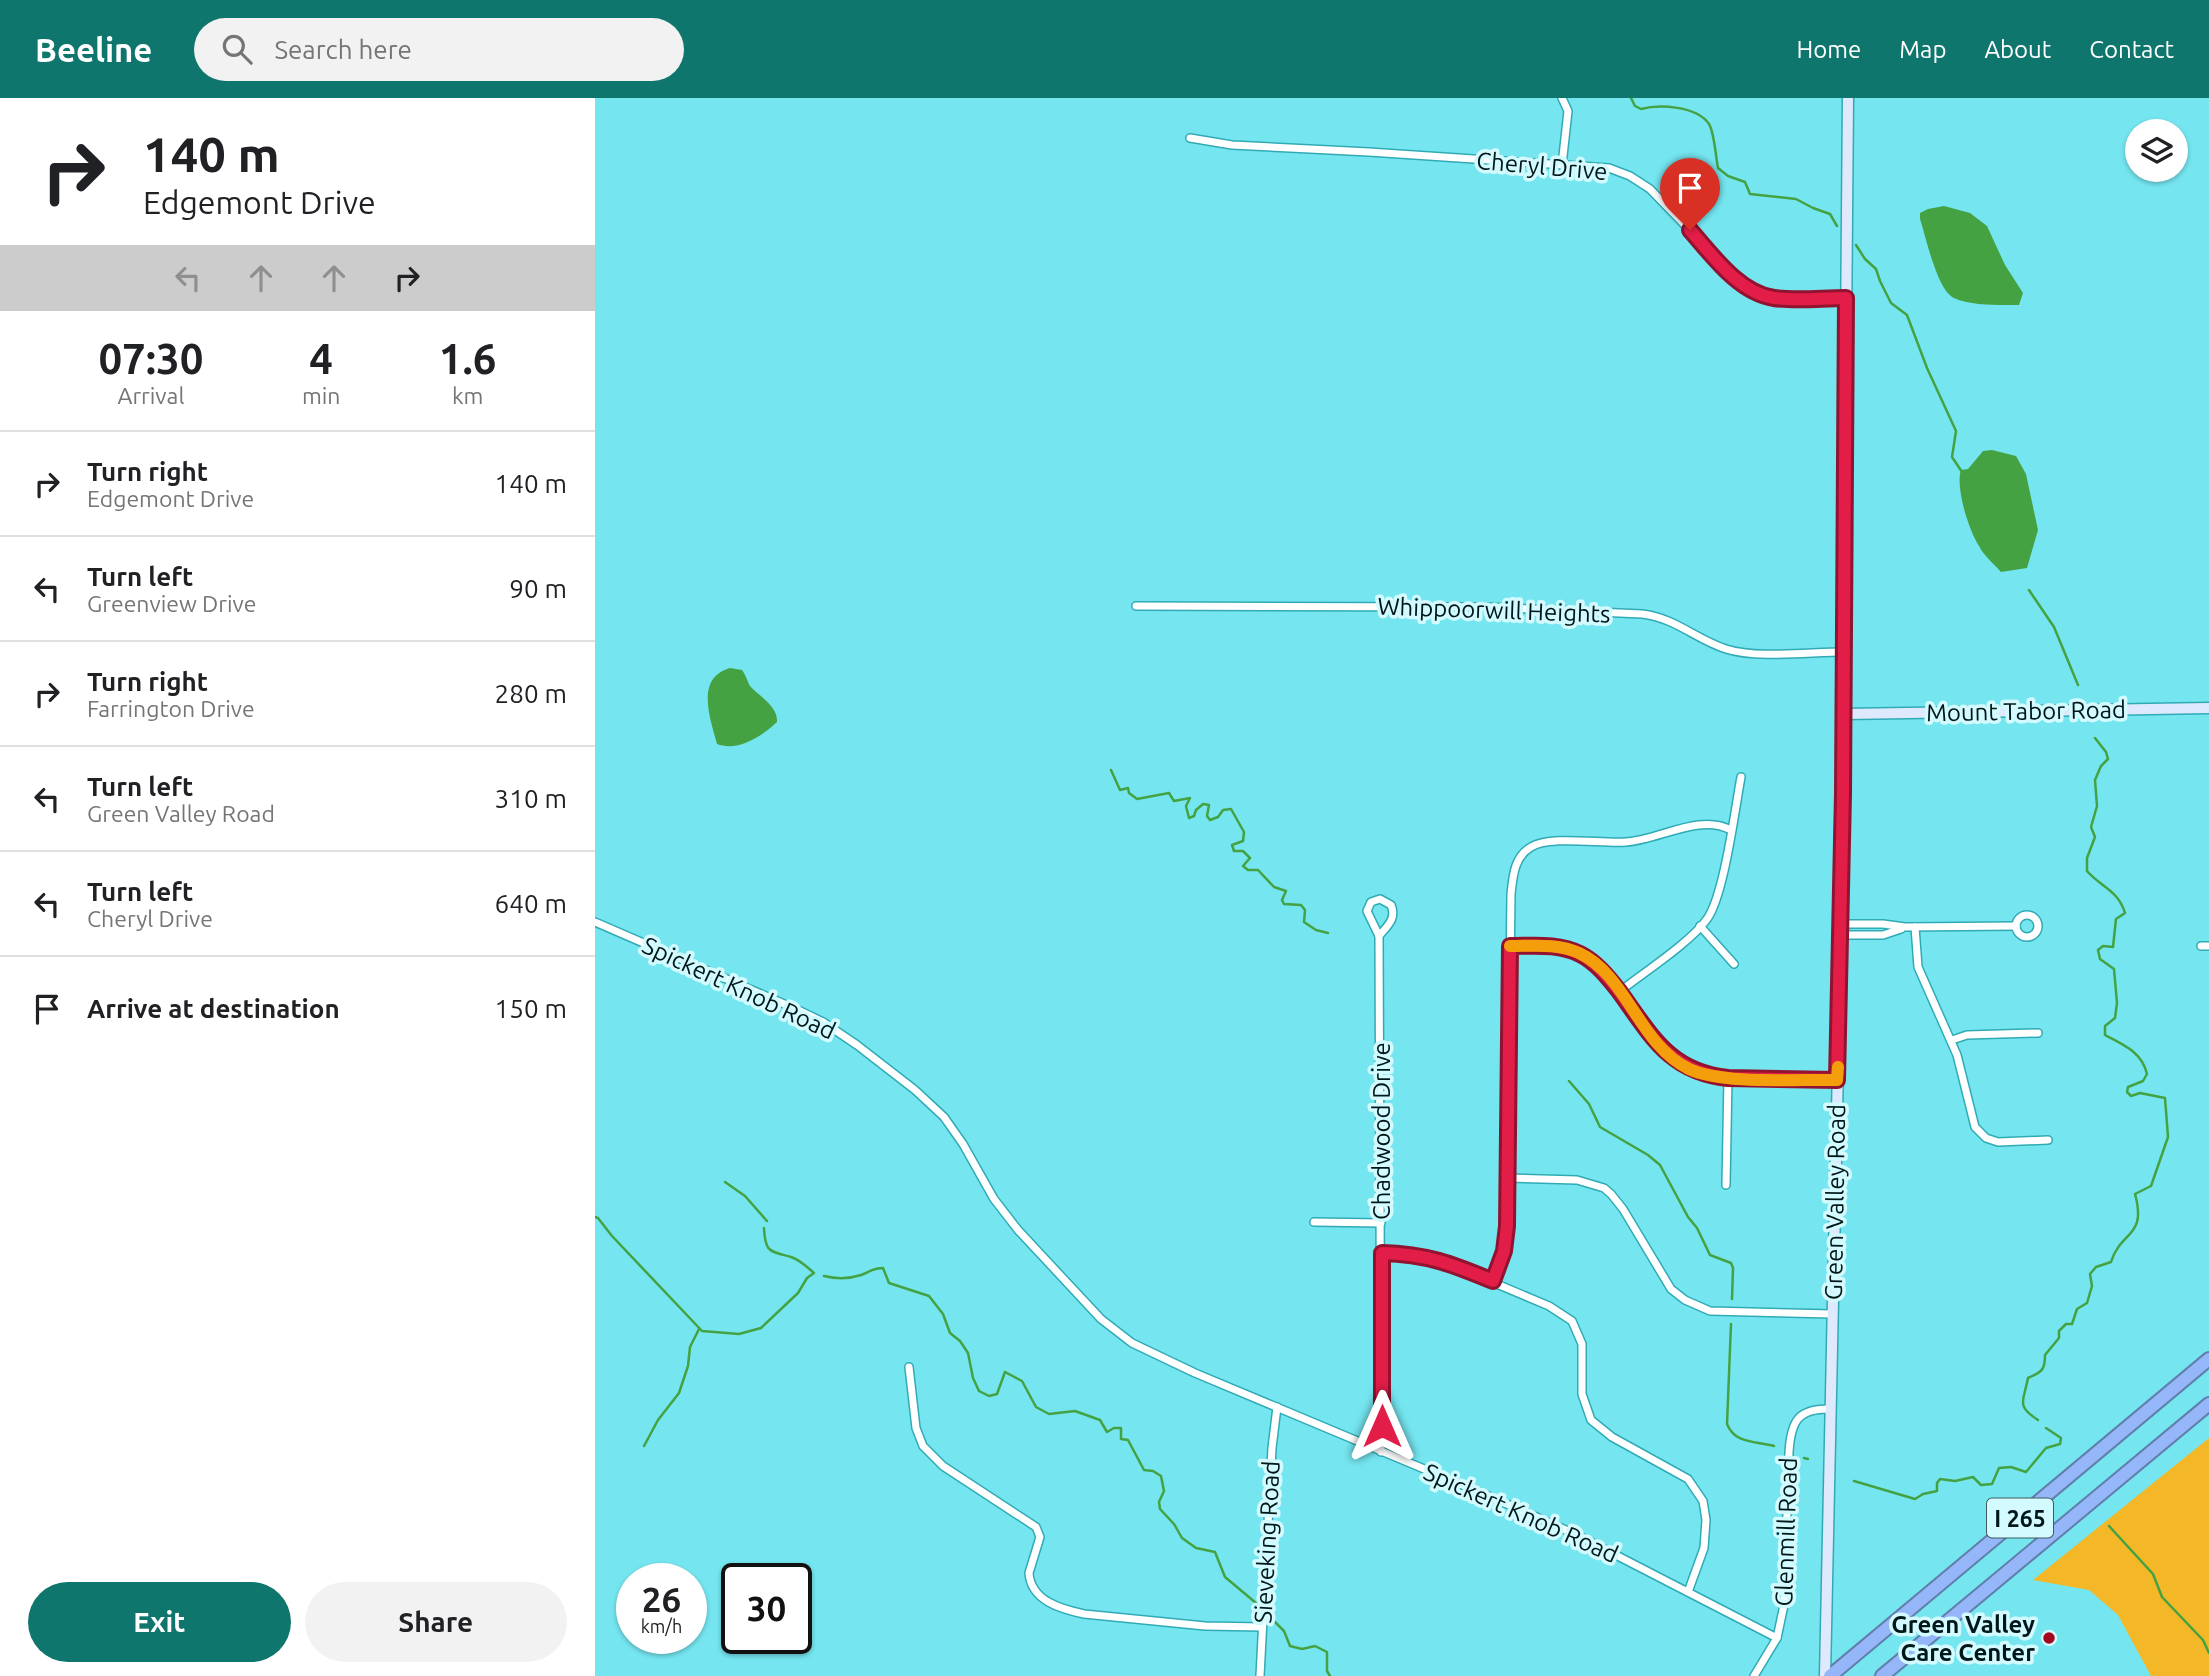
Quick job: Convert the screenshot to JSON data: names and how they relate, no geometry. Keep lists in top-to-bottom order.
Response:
{
  "streets": {
    "highway": ["I 265"],
    "street": [
      "Cheryl Drive",
      "Whippoorwill Heights",
      "Mount Tabor Road",
      "Spickert Knob Road",
      "Chadwood Drive",
      "Green Valley Road",
      "Glenmill Road",
      "Sieveking Road"
    ]
  },
  "crossings": [
    ["Cheryl Drive", "Green Valley Road"],
    ["Whippoorwill Heights", "Green Valley Road"],
    ["Mount Tabor Road", "Green Valley Road"],
    ["Spickert Knob Road", "Chadwood Drive"],
    ["Spickert Knob Road", "Glenmill Road"],
    ["Spickert Knob Road", "Sieveking Road"],
    ["Green Valley Road", "I 265"],
    ["Green Valley Road", "Glenmill Road"]
  ],
  "places": ["Green Valley Care Center"],
  "page": {
    "header": "Beeline",
    "search": "Search here",
    "nav": [
      "Home",
      "Map",
      "About",
      "Contact"
    ],
    "turn": ["140 m", "Edgemont Drive"],
    "eta": [
      "07:30",
      "Arrival",
      "4",
      "min",
      "1.6",
      "km"
    ],
    "list": [
      {
        "name": "Turn right",
        "note": "Edgemont Drive",
        "value": "140 m"
      },
      {
        "name": "Turn left",
        "note": "Greenview Drive",
        "value": "90 m"
      },
      {
        "name": "Turn right",
        "note": "Farrington Drive",
        "value": "280 m"
      },
      {
        "name": "Turn left",
        "note": "Green Valley Road",
        "value": "310 m"
      },
      {
        "name": "Turn left",
        "note": "Cheryl Drive",
        "value": "640 m"
      },
      {
        "name": "Arrive at destination",
        "value": "150 m"
      }
    ],
    "speed": "26 km/h",
    "limit": "30",
    "buttons": ["Exit", "Share"]
  }
}
